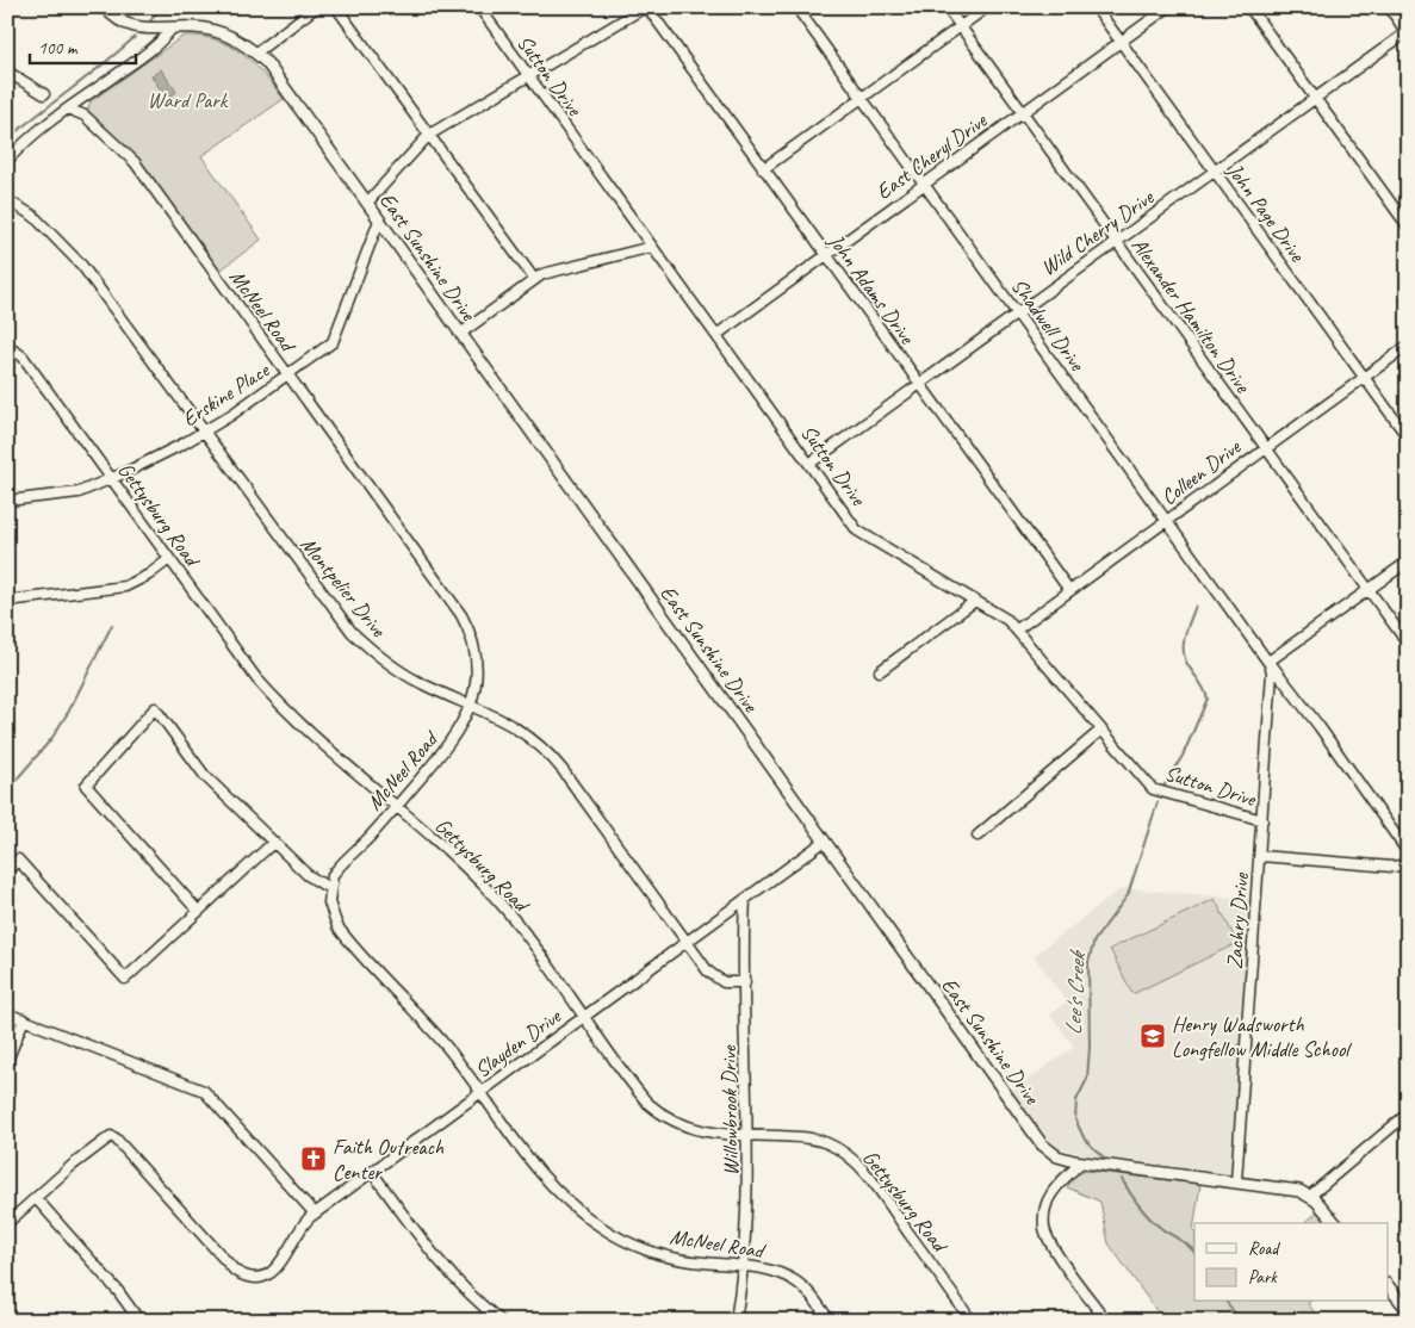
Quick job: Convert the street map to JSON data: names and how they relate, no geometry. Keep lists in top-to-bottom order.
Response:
{
  "streets": {
    "street": [
      "Sutton Drive",
      "East Cheryl Drive",
      "John Page Drive",
      "Wild Cherry Drive",
      "East Sunshine Drive",
      "John Adams Drive",
      "McNeel Road",
      "Alexander Hamilton Drive",
      "Shadwell Drive",
      "Erskine Place",
      "Colleen Drive",
      "Gettysburg Road",
      "Montpelier Drive",
      "Zachry Drive",
      "Slayden Drive",
      "Willowbrook Drive"
    ]
  },
  "crossings": [
    ["Sutton Drive", "East Cheryl Drive"],
    ["Sutton Drive", "Wild Cherry Drive"],
    ["Sutton Drive", "Colleen Drive"],
    ["Sutton Drive", "Zachry Drive"],
    ["East Cheryl Drive", "John Page Drive"],
    ["East Cheryl Drive", "John Adams Drive"],
    ["East Cheryl Drive", "Alexander Hamilton Drive"],
    ["East Cheryl Drive", "Shadwell Drive"],
    ["John Page Drive", "Wild Cherry Drive"],
    ["John Page Drive", "Colleen Drive"],
    ["Wild Cherry Drive", "John Adams Drive"],
    ["Wild Cherry Drive", "Alexander Hamilton Drive"],
    ["Wild Cherry Drive", "Shadwell Drive"],
    ["East Sunshine Drive", "Erskine Place"],
    ["East Sunshine Drive", "Zachry Drive"],
    ["East Sunshine Drive", "Slayden Drive"],
    ["John Adams Drive", "Colleen Drive"],
    ["McNeel Road", "Erskine Place"],
    ["McNeel Road", "Gettysburg Road"],
    ["McNeel Road", "Montpelier Drive"],
    ["McNeel Road", "Slayden Drive"],
    ["McNeel Road", "Willowbrook Drive"],
    ["Alexander Hamilton Drive", "Colleen Drive"],
    ["Shadwell Drive", "Colleen Drive"],
    ["Shadwell Drive", "Zachry Drive"],
    ["Erskine Place", "Gettysburg Road"],
    ["Erskine Place", "Montpelier Drive"],
    ["Gettysburg Road", "Slayden Drive"],
    ["Gettysburg Road", "Willowbrook Drive"],
    ["Montpelier Drive", "Slayden Drive"],
    ["Montpelier Drive", "Willowbrook Drive"],
    ["Slayden Drive", "Willowbrook Drive"]
  ],
  "water": ["Lee's Creek"],
  "parks": ["Ward Park"],
  "places": {
    "school or university": ["Henry Wadsworth Longfellow Middle School"],
    "church": ["Faith Outreach Center"]
  },
  "legend": ["Road", "Park"],
  "scale_bar": "100 m"
}
